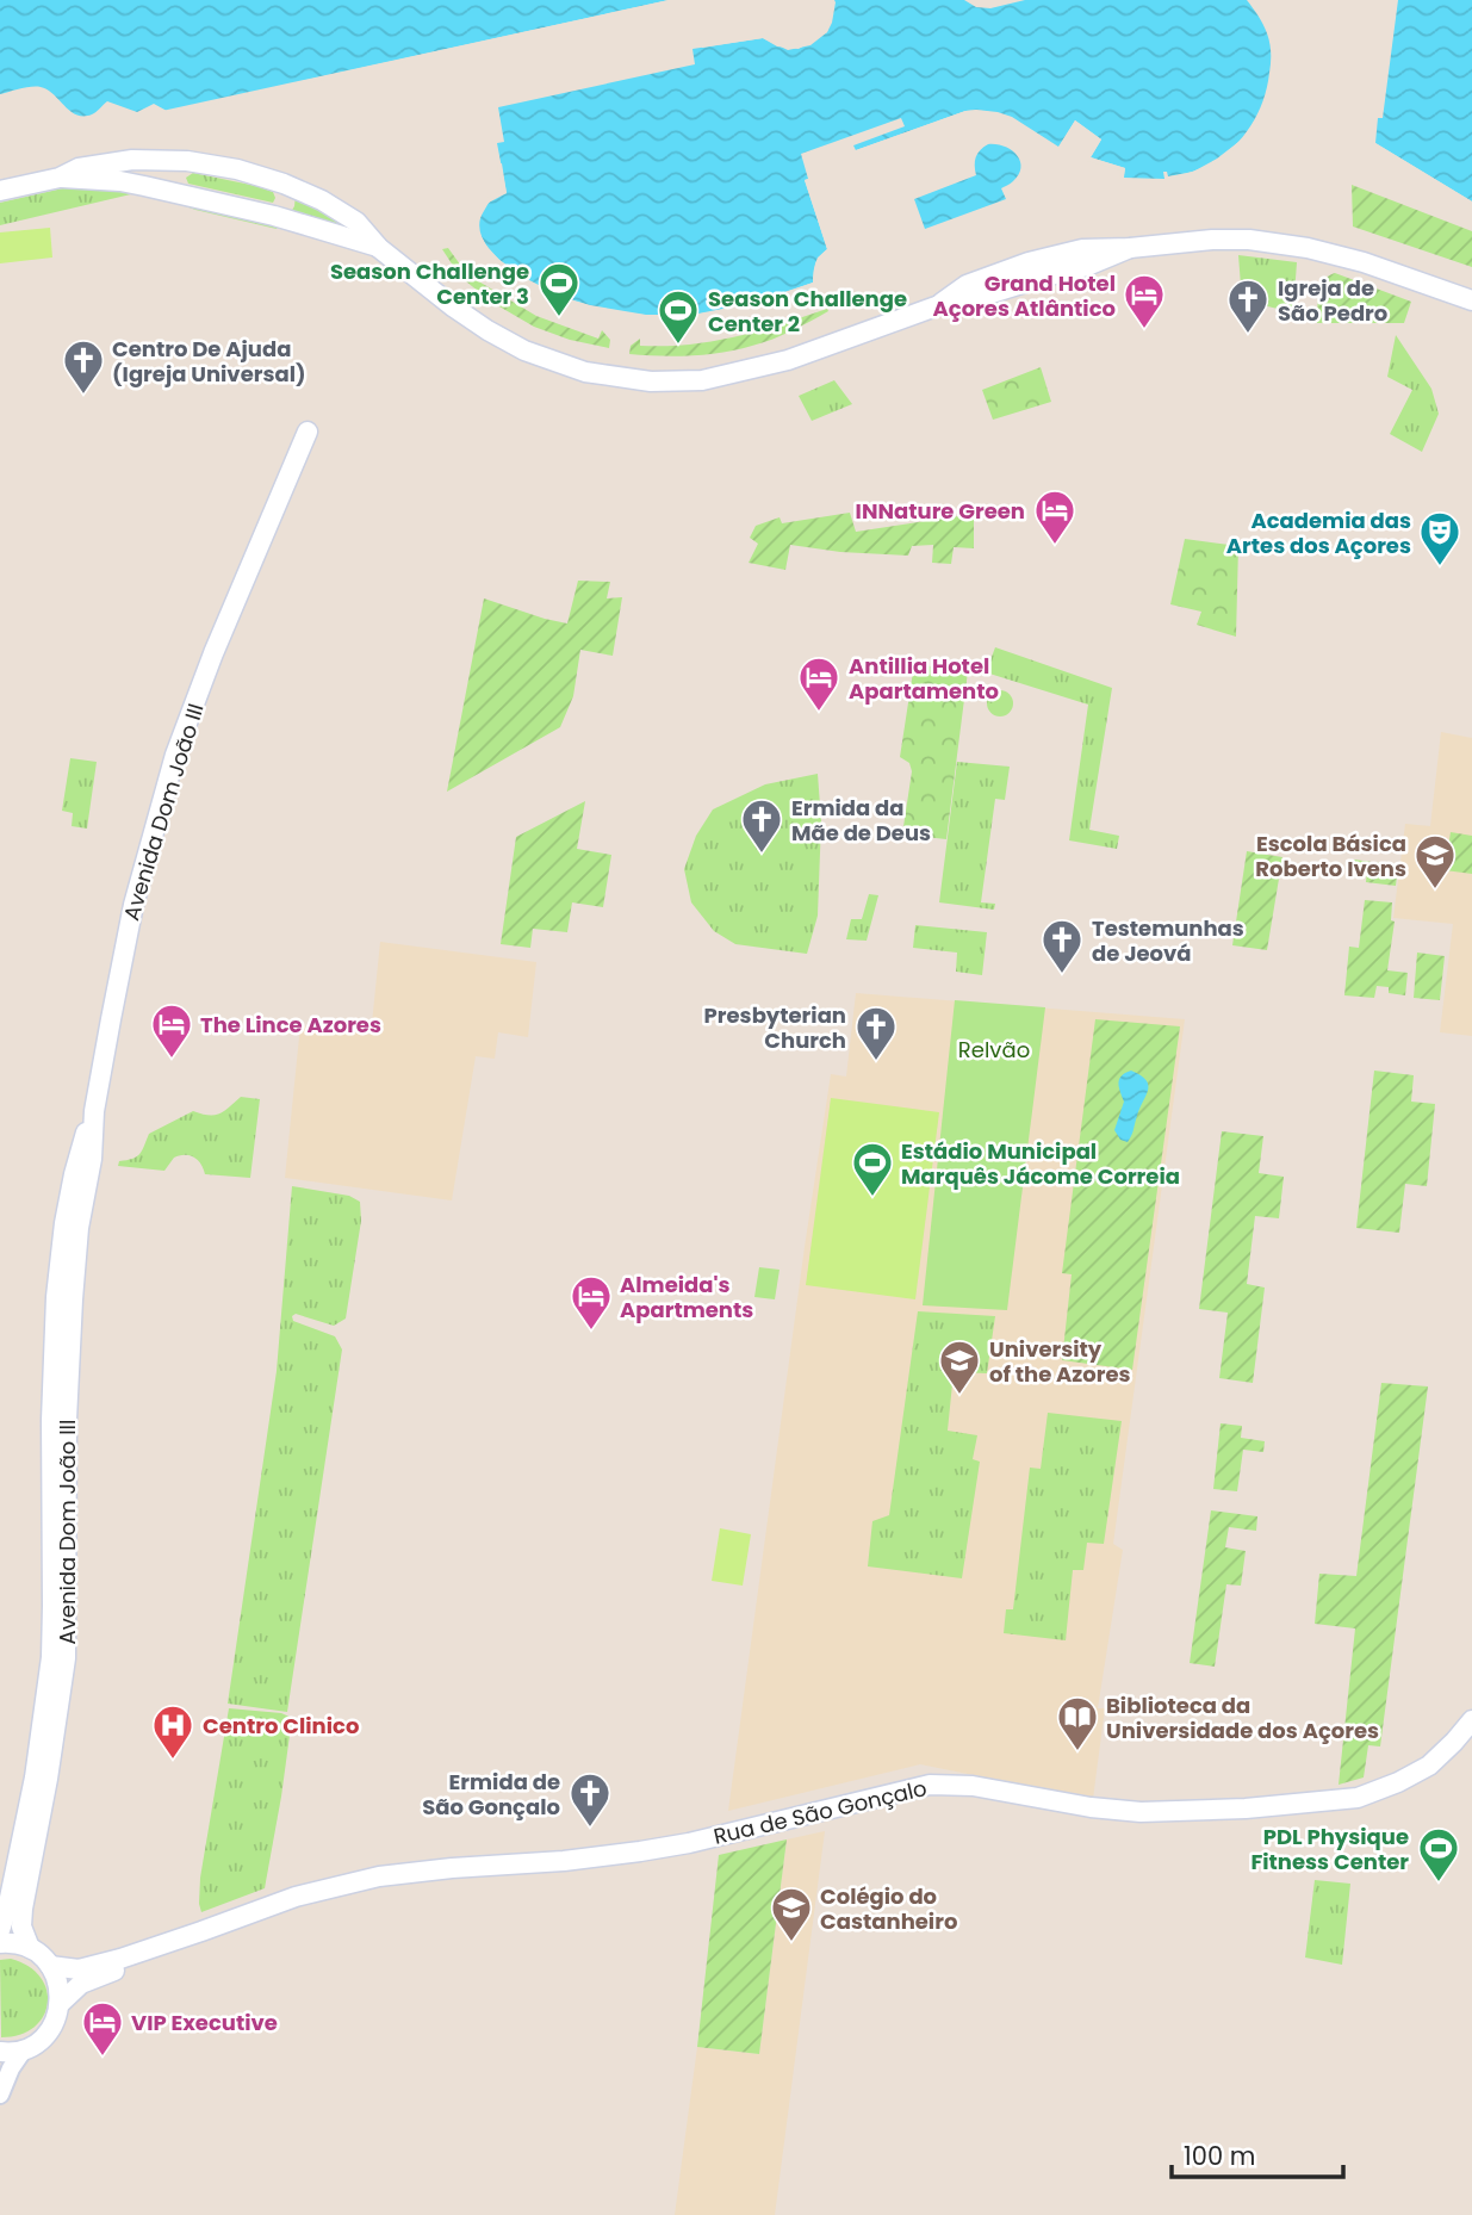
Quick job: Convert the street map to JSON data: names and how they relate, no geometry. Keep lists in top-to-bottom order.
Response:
{
  "streets": {
    "main road": ["Avenida Dom João III", "Rua de São Gonçalo"]
  },
  "parks": ["Relvão"],
  "places": {
    "sports": [
      "Season Challenge Center 3",
      "Season Challenge Center 2",
      "Estádio Municipal Marquês Jácome Correia",
      "PDL Physique Fitness Center"
    ],
    "hotel": [
      "Grand Hotel Açores Atlântico",
      "INNature Green",
      "Antillia Hotel Apartamento",
      "The Lince Azores",
      "Almeida's Apartments",
      "VIP Executive"
    ],
    "church": [
      "Igreja de São Pedro",
      "Centro De Ajuda (Igreja Universal)",
      "Ermida da Mãe de Deus",
      "Testemunhas de Jeová",
      "Presbyterian Church",
      "Ermida de São Gonçalo"
    ],
    "theatre": ["Academia das Artes dos Açores"],
    "school or university": ["Escola Básica Roberto Ivens", "University of the Azores", "Colégio do Castanheiro"],
    "library": ["Biblioteca da Universidade dos Açores"],
    "hospital": ["Centro Clinico"]
  },
  "scale_bar": "100 m"
}
